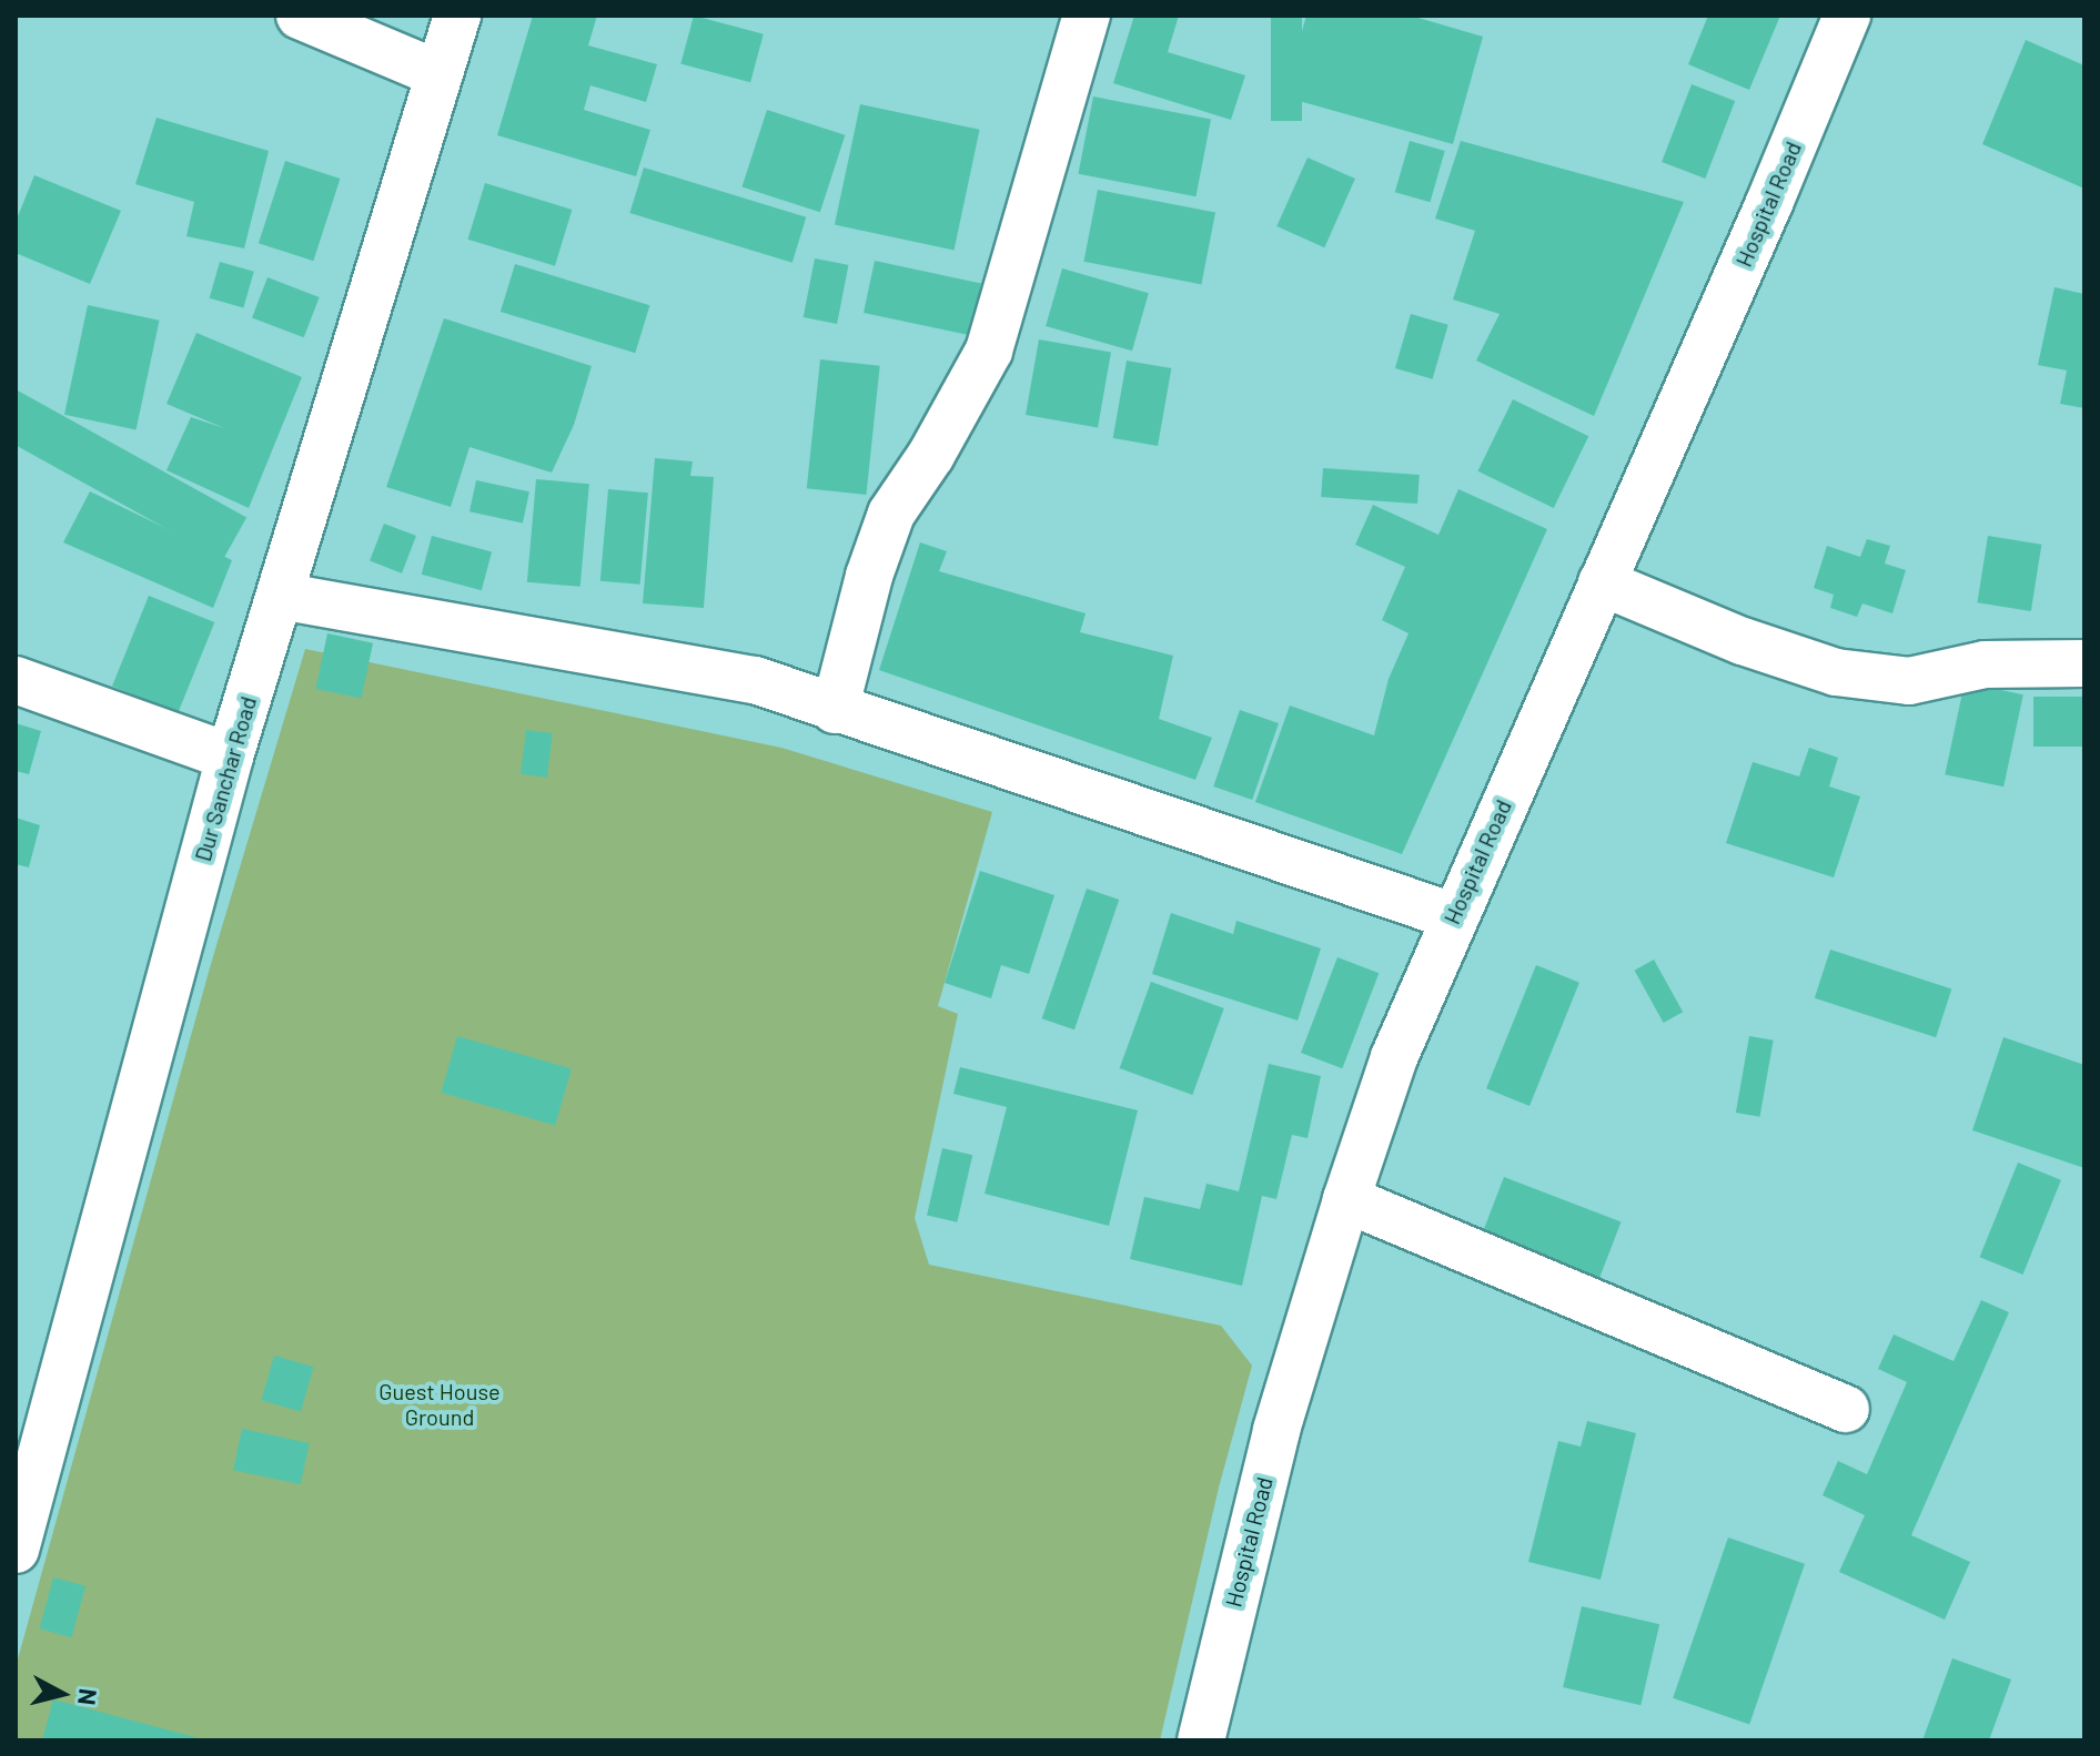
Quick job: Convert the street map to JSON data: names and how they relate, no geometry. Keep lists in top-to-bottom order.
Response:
{
  "streets": {
    "street": ["Hospital Road", "Dur Sanchar Road"]
  },
  "parks": ["Guest House Ground"],
  "north": "right"
}
